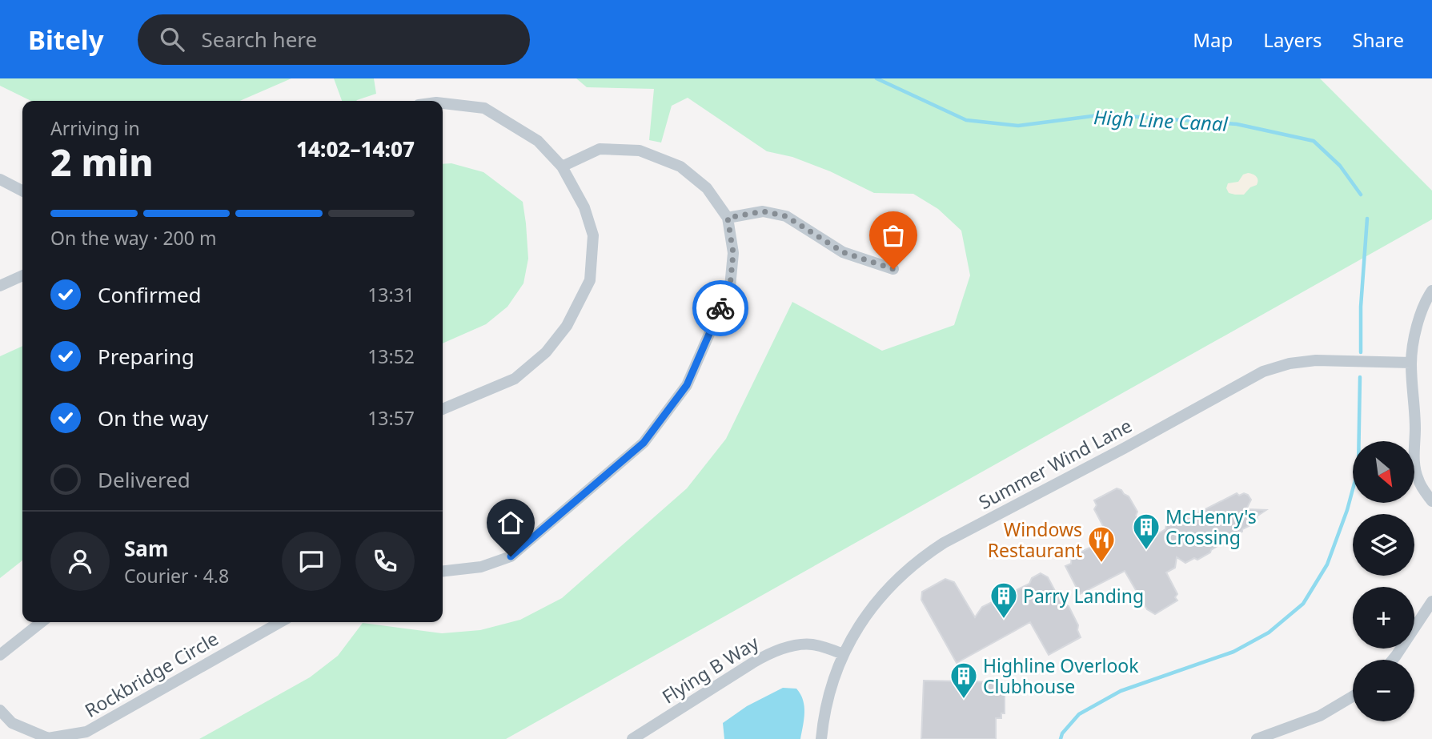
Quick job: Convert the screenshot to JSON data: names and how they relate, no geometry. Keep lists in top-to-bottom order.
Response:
{
  "streets": {
    "street": ["Summer Wind Lane", "Flying B Way", "Rockbridge Circle"]
  },
  "crossings": [
    ["Summer Wind Lane", "Flying B Way"]
  ],
  "water": ["High Line Canal"],
  "places": {
    "building": ["McHenry's Crossing", "Parry Landing", "Highline Overlook Clubhouse"],
    "restaurant": ["Windows Restaurant"]
  },
  "north": "bottom right",
  "page": {
    "header": "Bitely",
    "search": "Search here",
    "nav": ["Map", "Layers", "Share"],
    "heading": ["2 min", "Arriving in", "14:02–14:07"],
    "panel": ["Sam", "Courier · 4.8"],
    "bar": "On the way · 200 m",
    "list": [
      ["Confirmed", "13:31"],
      ["Preparing", "13:52"],
      ["On the way", "13:57"],
      "Delivered"
    ],
    "map_buttons": ["+", "−"]
  }
}
